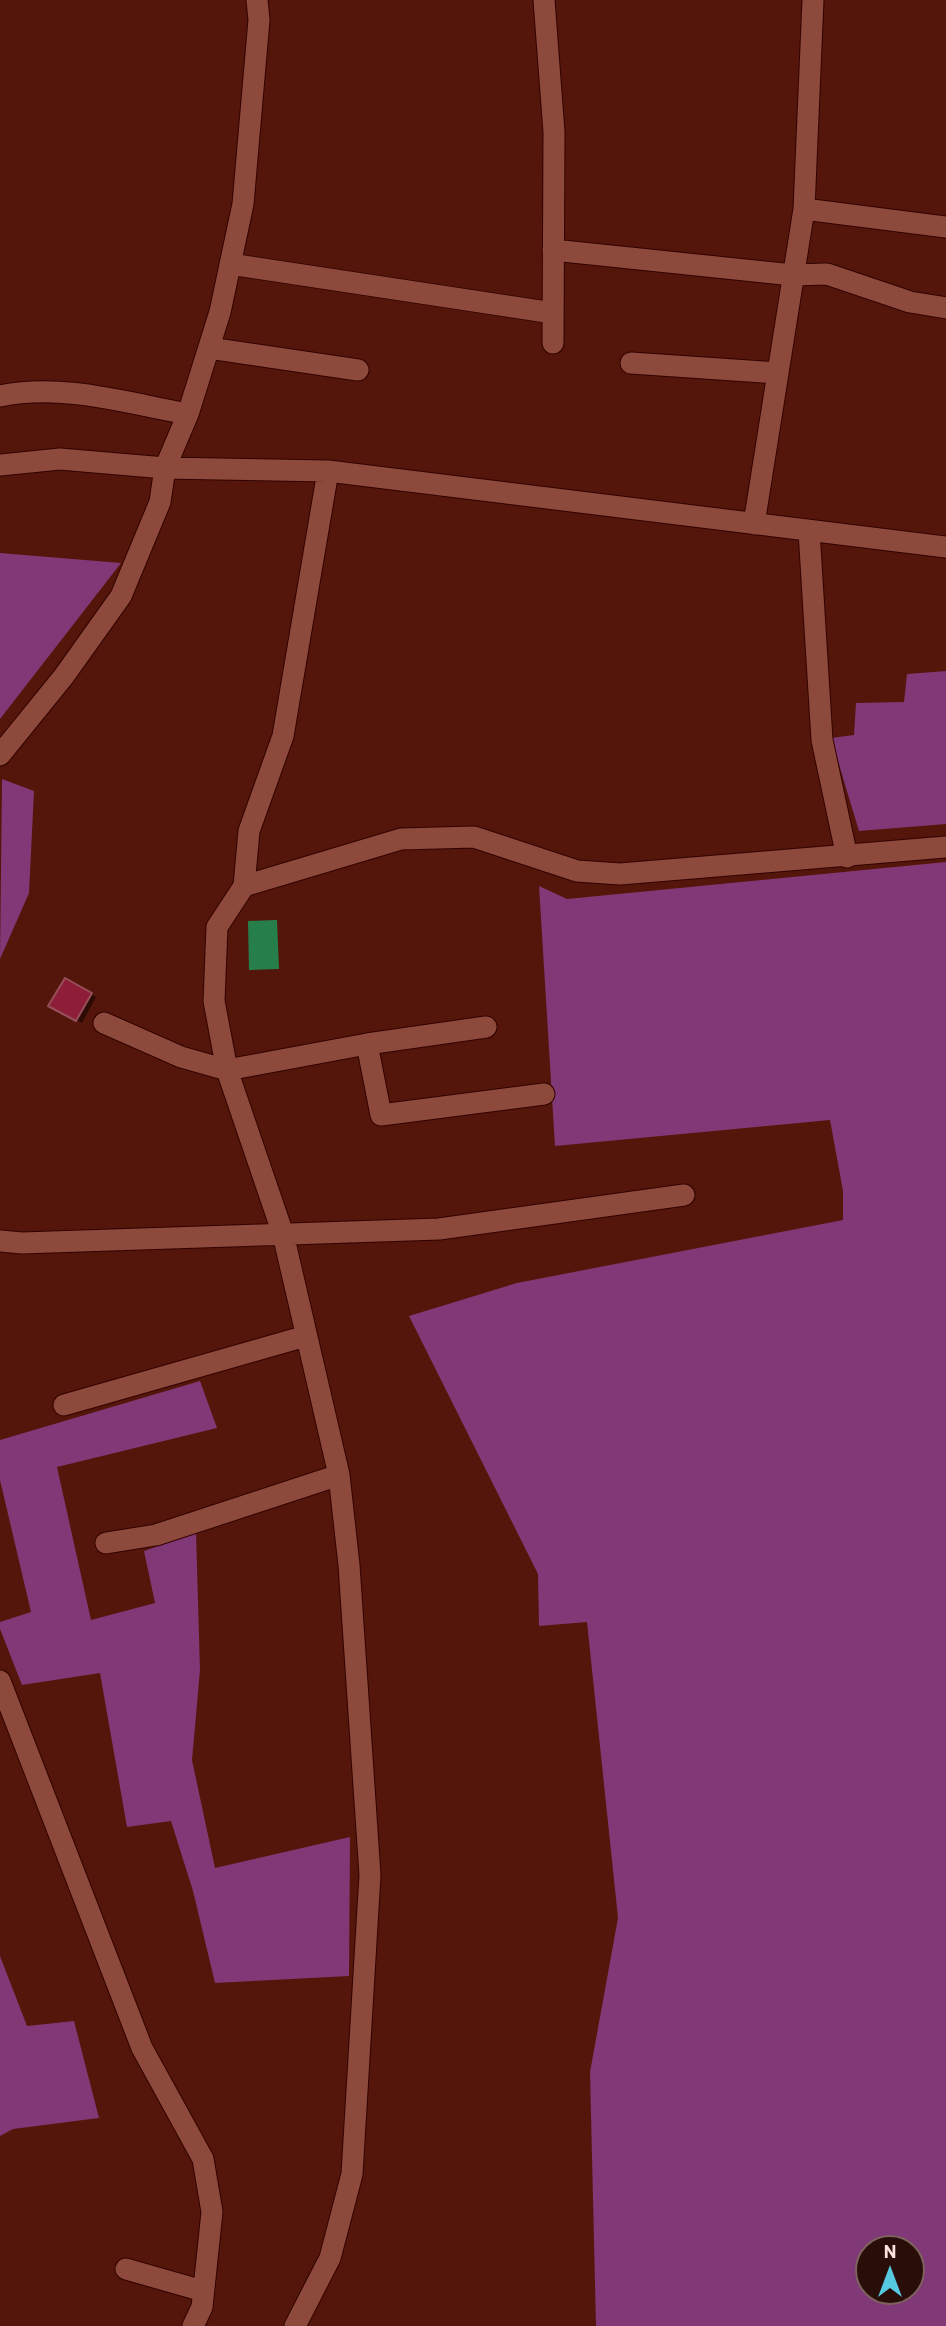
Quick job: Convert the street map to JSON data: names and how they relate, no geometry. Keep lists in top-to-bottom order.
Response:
{
  "north": "top"
}
